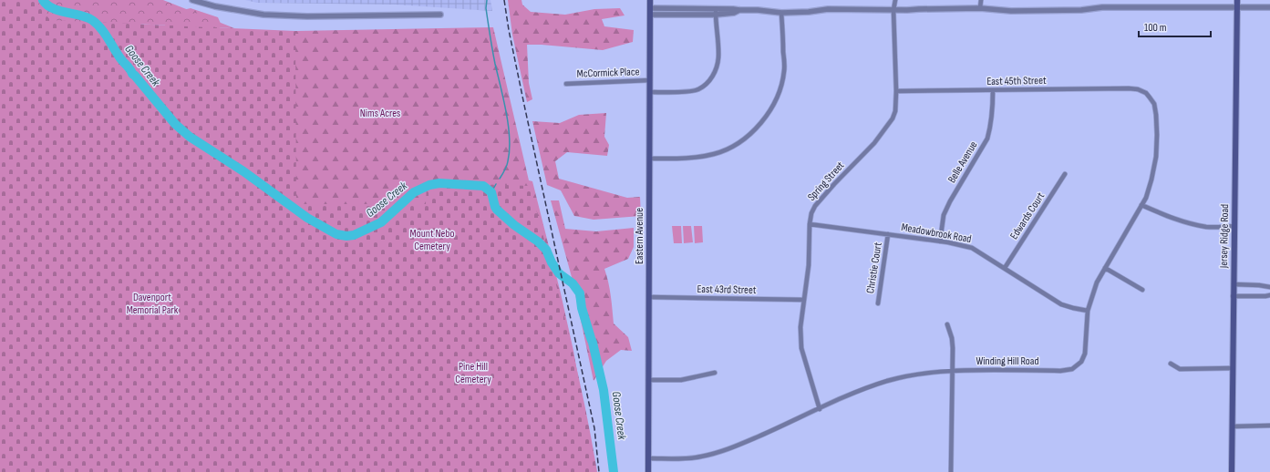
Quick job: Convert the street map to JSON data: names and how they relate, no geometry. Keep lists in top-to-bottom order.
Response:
{
  "streets": {
    "main road": ["Eastern Avenue", "Jersey Ridge Road"],
    "street": [
      "McCormick Place",
      "East 45th Street",
      "Belle Avenue",
      "Spring Street",
      "Edwards Court",
      "Meadowbrook Road",
      "Christie Court",
      "East 43rd Street",
      "Winding Hill Road"
    ]
  },
  "crossings": [
    ["McCormick Place", "Eastern Avenue"],
    ["East 45th Street", "Belle Avenue"],
    ["East 45th Street", "Spring Street"],
    ["East 45th Street", "Winding Hill Road"],
    ["Belle Avenue", "Meadowbrook Road"],
    ["Spring Street", "Meadowbrook Road"],
    ["Spring Street", "East 43rd Street"],
    ["Spring Street", "Winding Hill Road"],
    ["Edwards Court", "Meadowbrook Road"],
    ["Meadowbrook Road", "Christie Court"],
    ["Meadowbrook Road", "Winding Hill Road"],
    ["Eastern Avenue", "East 43rd Street"],
    ["Eastern Avenue", "Winding Hill Road"]
  ],
  "water": ["Goose Creek"],
  "parks": [
    "Nims Acres",
    "Mount Nebo Cemetery",
    "Davenport Memorial Park",
    "Pine Hill Cemetery"
  ],
  "scale_bar": "100 m"
}
